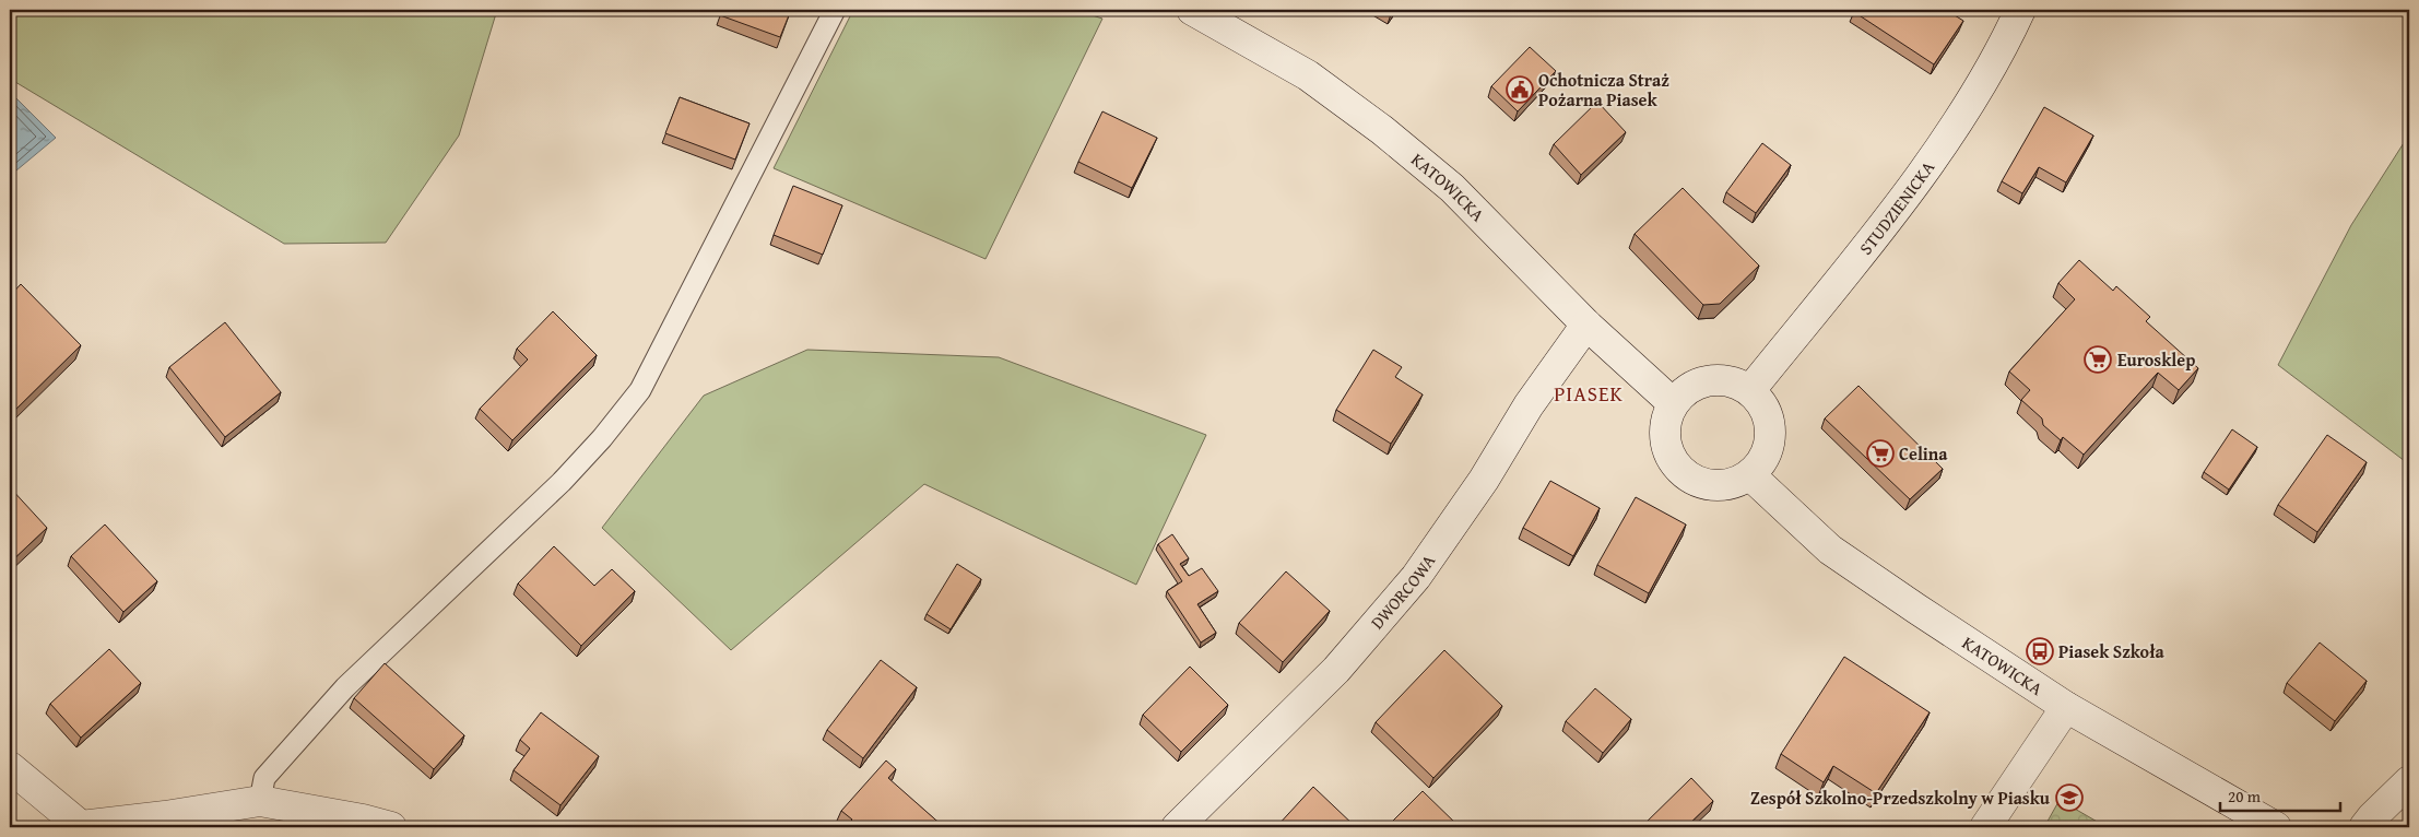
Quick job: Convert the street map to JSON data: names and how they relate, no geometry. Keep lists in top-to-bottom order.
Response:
{
  "streets": {
    "street": ["KATOWICKA", "STUDZIENICKA", "DWORCOWA"]
  },
  "crossings": [
    ["KATOWICKA", "STUDZIENICKA"],
    ["KATOWICKA", "DWORCOWA"]
  ],
  "districts": ["PIASEK"],
  "places": {
    "public building": ["Ochotnicza Straż Pożarna Piasek"],
    "supermarket": ["Eurosklep", "Celina"],
    "bus stop": ["Piasek Szkoła"],
    "school or university": ["Zespół Szkolno-Przedszkolny w Piasku"]
  },
  "scale_bar": "20 m"
}
